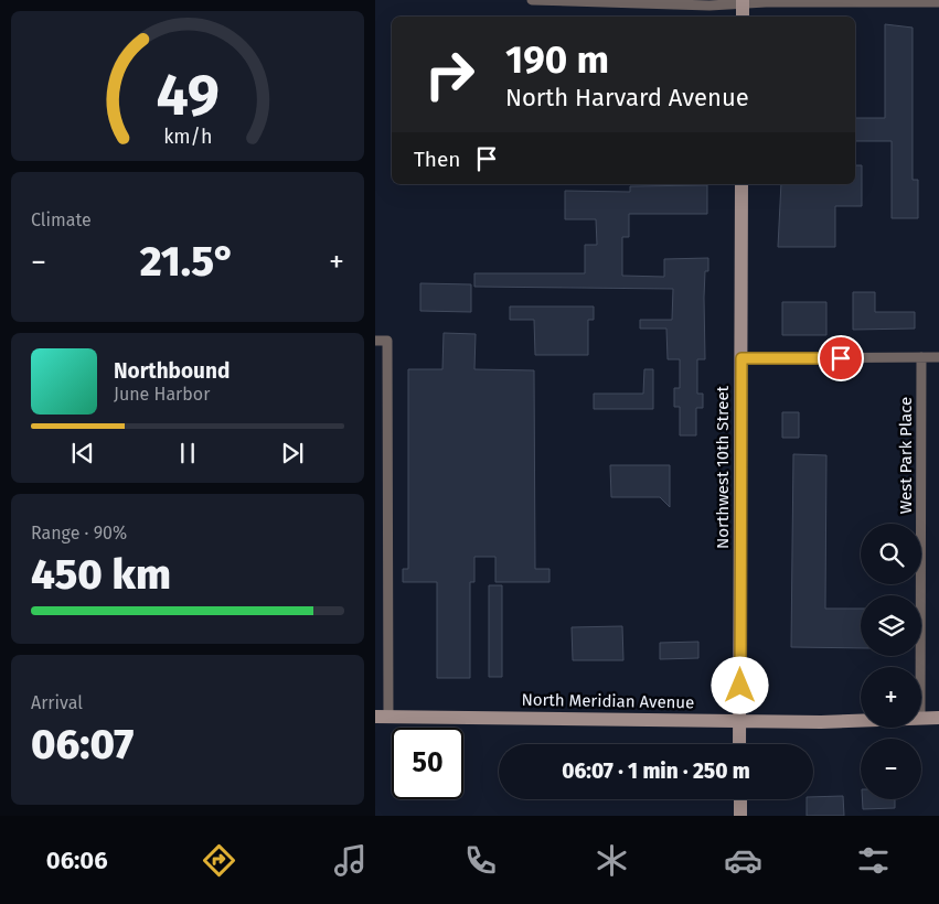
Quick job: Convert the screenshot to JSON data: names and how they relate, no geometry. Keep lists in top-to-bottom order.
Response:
{
  "streets": {
    "main road": ["Northwest 10th Street", "North Meridian Avenue"],
    "street": ["West Park Place"]
  },
  "crossings": [
    ["Northwest 10th Street", "North Meridian Avenue"]
  ],
  "page": {
    "turn": ["190 m", "North Harvard Avenue"],
    "then": "Then",
    "tile": [
      "Climate",
      ["Range · 90%", "450 km"],
      ["Arrival", "06:07"]
    ],
    "heat": ["−", "21.5°", "+"],
    "song": ["Northbound", "June Harbor"],
    "map_buttons": ["+", "−"],
    "limit": "50",
    "trip": "06:07 · 1 min · 250 m",
    "tabs": "06:06",
    "gauge": ["49", "km/h"]
  }
}
